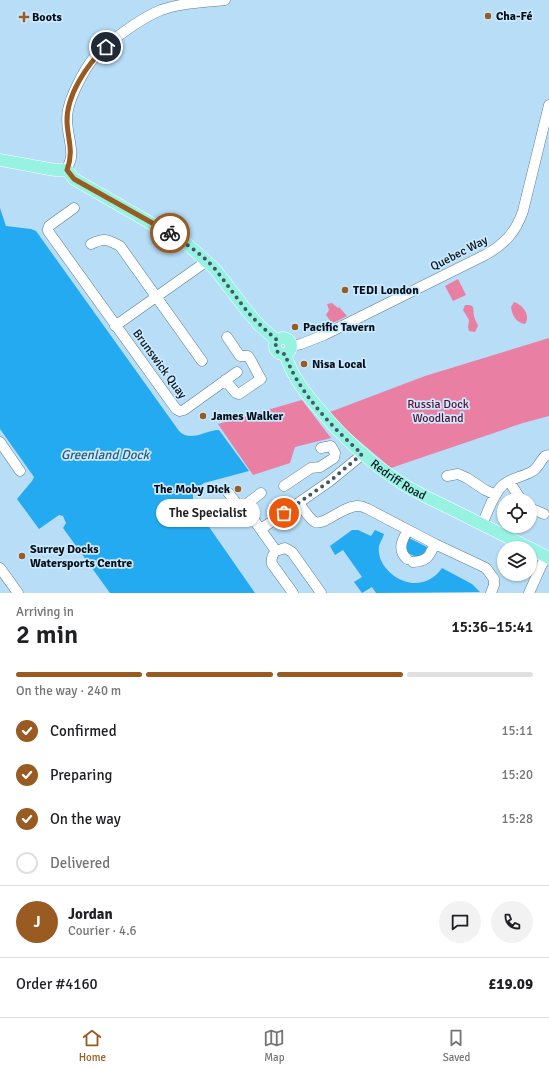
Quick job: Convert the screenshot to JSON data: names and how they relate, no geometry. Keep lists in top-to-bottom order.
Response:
{
  "streets": {
    "main road": ["Redriff Road"],
    "street": ["Quebec Way", "Brunswick Quay"]
  },
  "crossings": [
    ["Quebec Way", "Redriff Road"],
    ["Brunswick Quay", "Redriff Road"]
  ],
  "water": ["Greenland Dock"],
  "parks": ["Russia Dock Woodland"],
  "places": {
    "other": [
      "Cha-Fé",
      "TEDI London",
      "Pacific Tavern",
      "Nisa Local",
      "James Walker",
      "The Moby Dick",
      "The Specialist",
      "Surrey Docks Watersports Centre"
    ],
    "health": ["Boots"]
  },
  "page": {
    "bubble": "The Specialist",
    "heading": ["2 min", "Arriving in", "15:36–15:41"],
    "panel": [
      "Jordan",
      "Courier · 4.6",
      "Order #4160",
      "£19.09"
    ],
    "bar": "On the way · 240 m",
    "list": [
      ["Confirmed", "15:11"],
      ["Preparing", "15:20"],
      ["On the way", "15:28"],
      "Delivered"
    ],
    "round": "J",
    "tabs": ["Home", "Map", "Saved"]
  }
}
